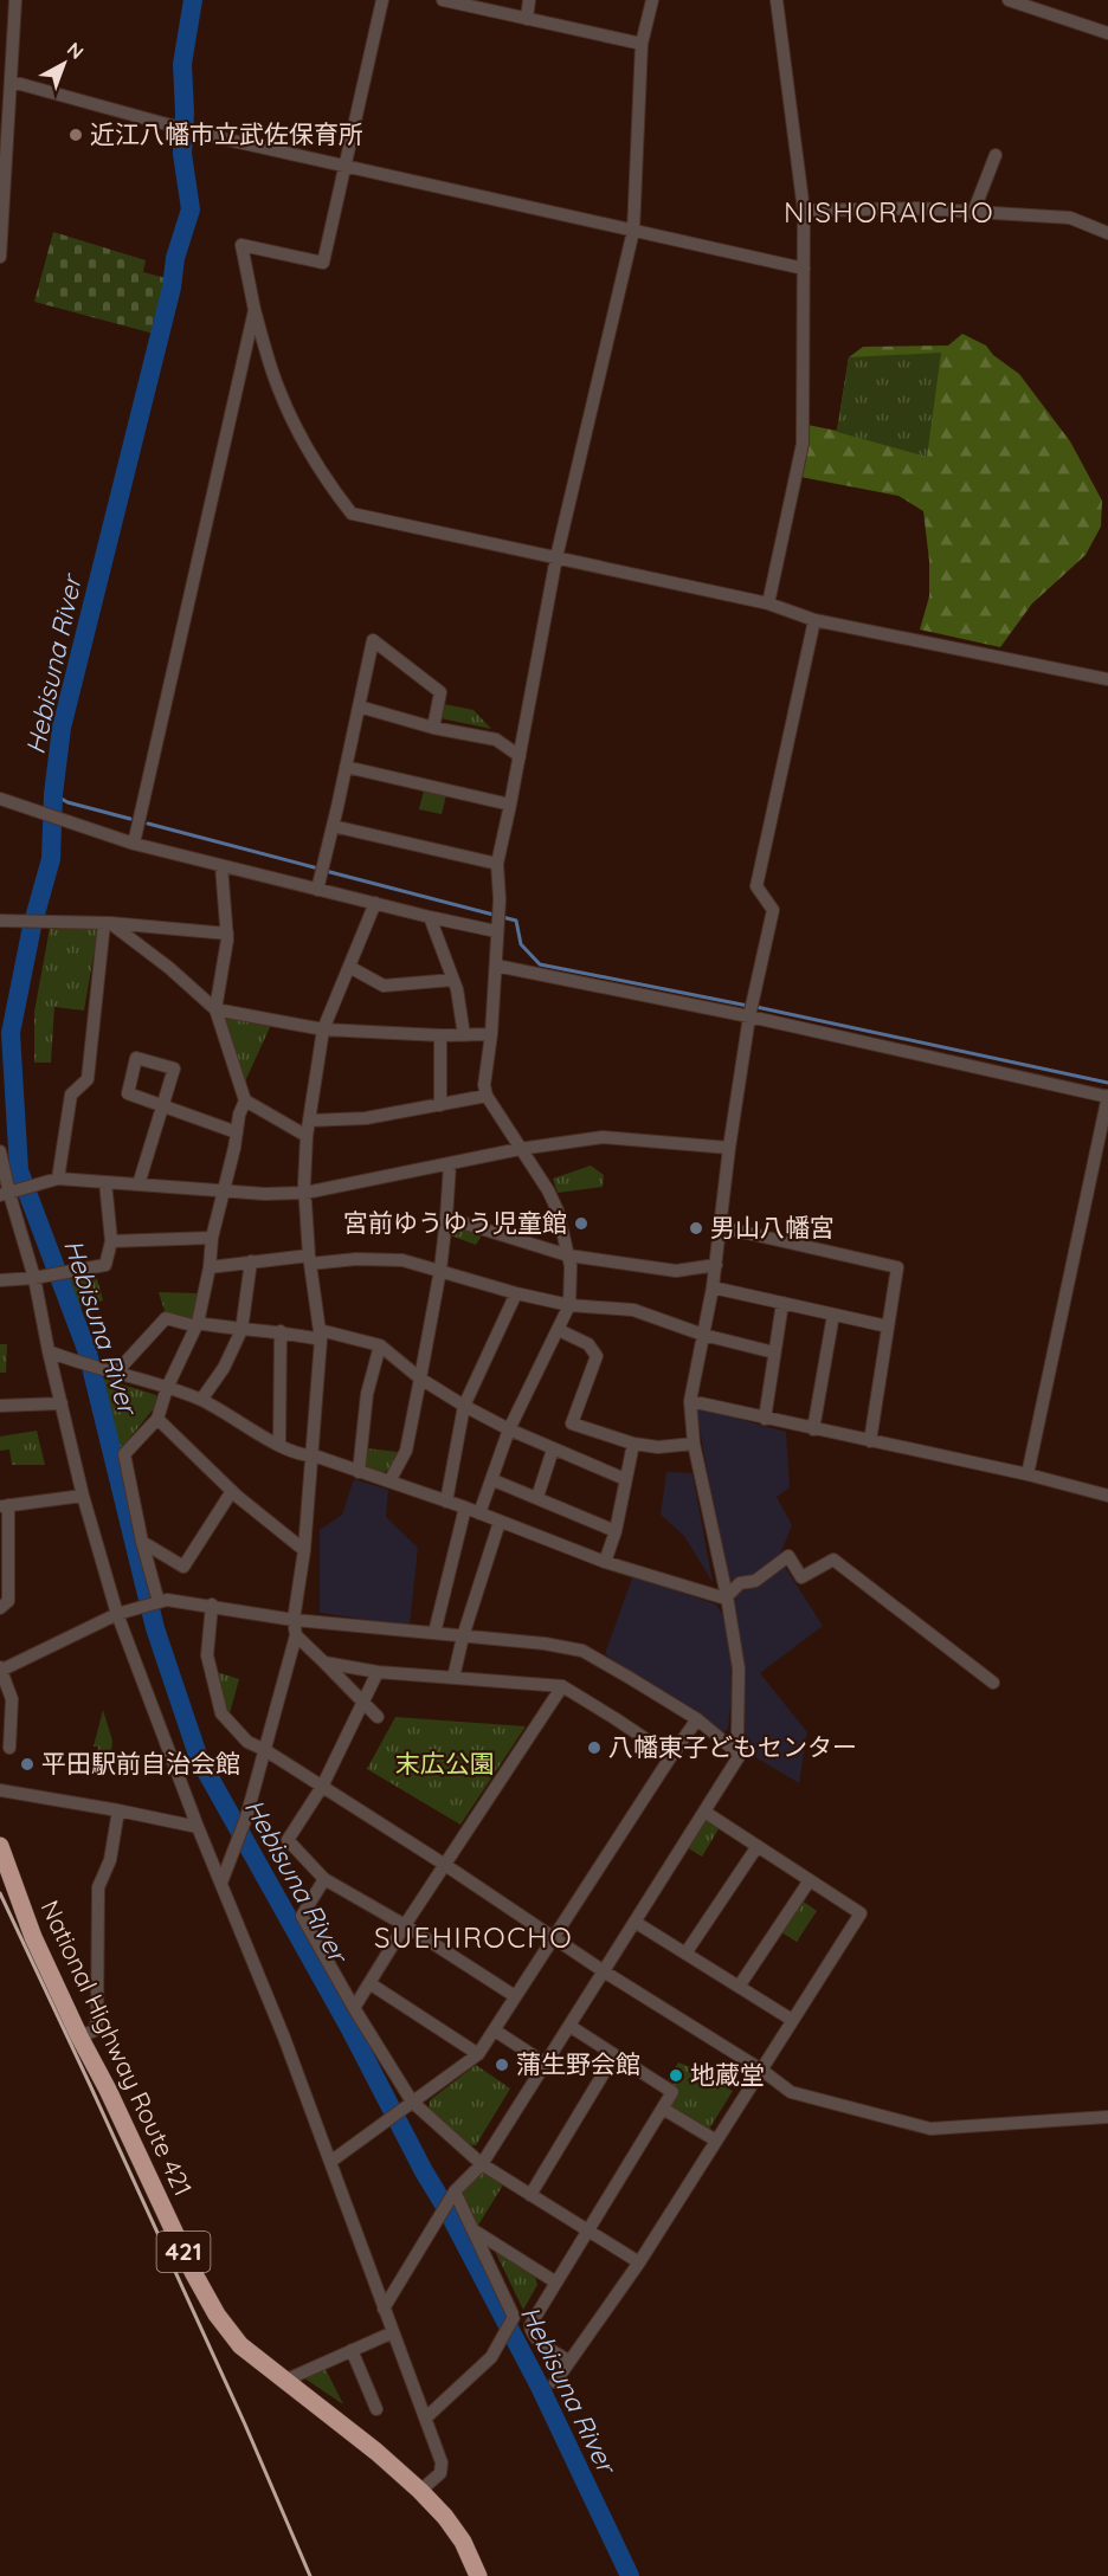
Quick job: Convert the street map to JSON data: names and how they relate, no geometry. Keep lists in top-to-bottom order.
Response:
{
  "streets": {
    "highway": ["National Highway Route 421", "421"]
  },
  "districts": ["NISHORAICHO", "SUEHIROCHO"],
  "water": ["Hebisuna River"],
  "parks": ["末広公園"],
  "places": [
    "近江八幡市立武佐保育所",
    "宮前ゆうゆう児童館",
    "男山八幡宮",
    "八幡東子どもセンター",
    "平田駅前自治会館",
    "蒲生野会館",
    "地蔵堂"
  ],
  "north": "top right"
}
